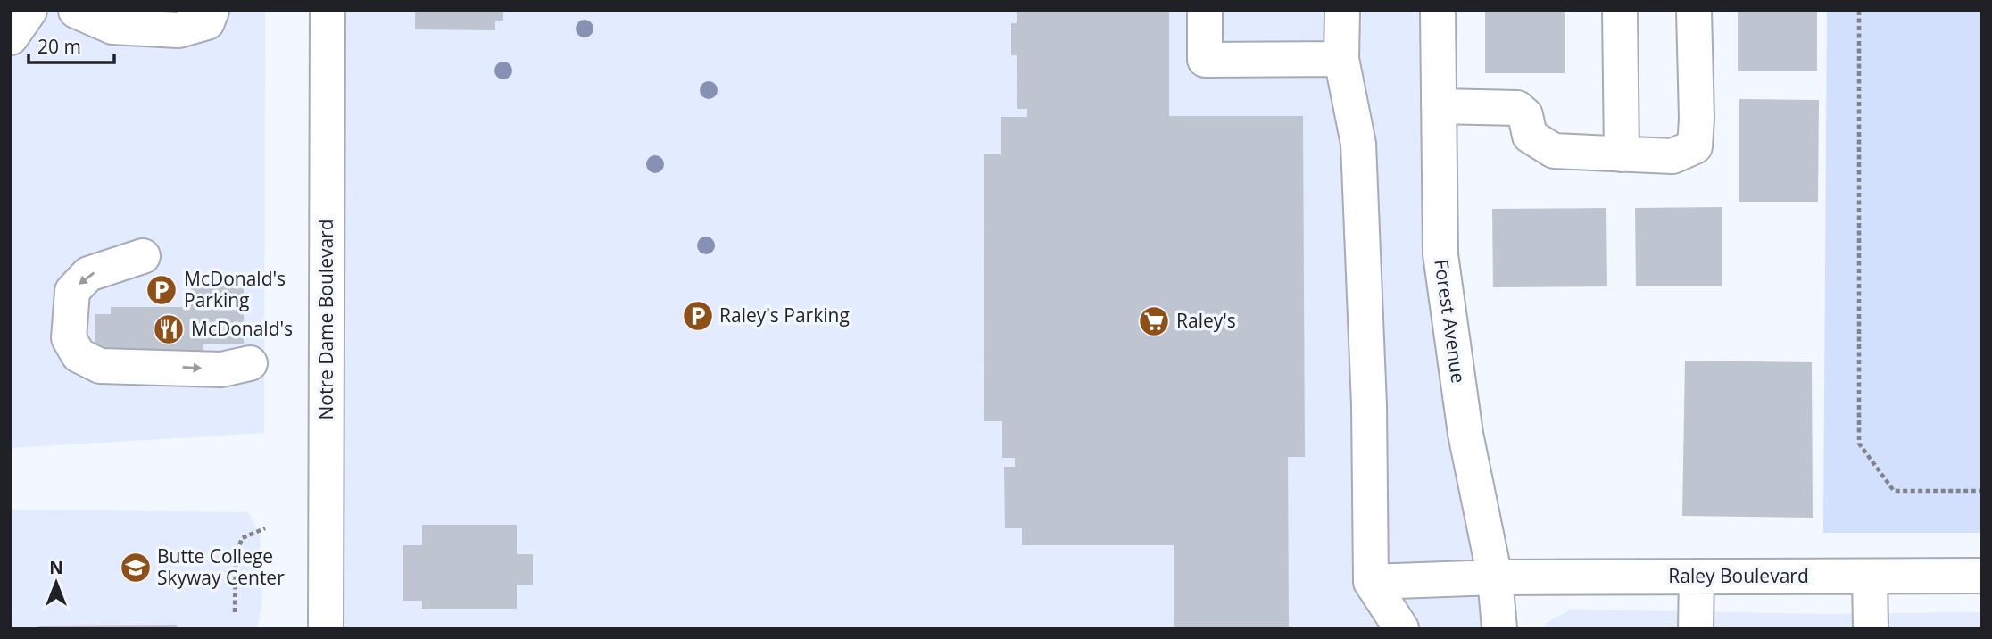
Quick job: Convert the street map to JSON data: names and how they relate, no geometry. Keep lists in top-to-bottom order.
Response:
{
  "streets": {
    "street": ["Notre Dame Boulevard", "Forest Avenue", "Raley Boulevard"]
  },
  "crossings": [
    ["Forest Avenue", "Raley Boulevard"]
  ],
  "places": {
    "parking": ["McDonald's Parking", "Raley's Parking"],
    "supermarket": ["Raley's"],
    "restaurant": ["McDonald's"],
    "school or university": ["Butte College Skyway Center"]
  },
  "scale_bar": "20 m",
  "north": "top"
}
